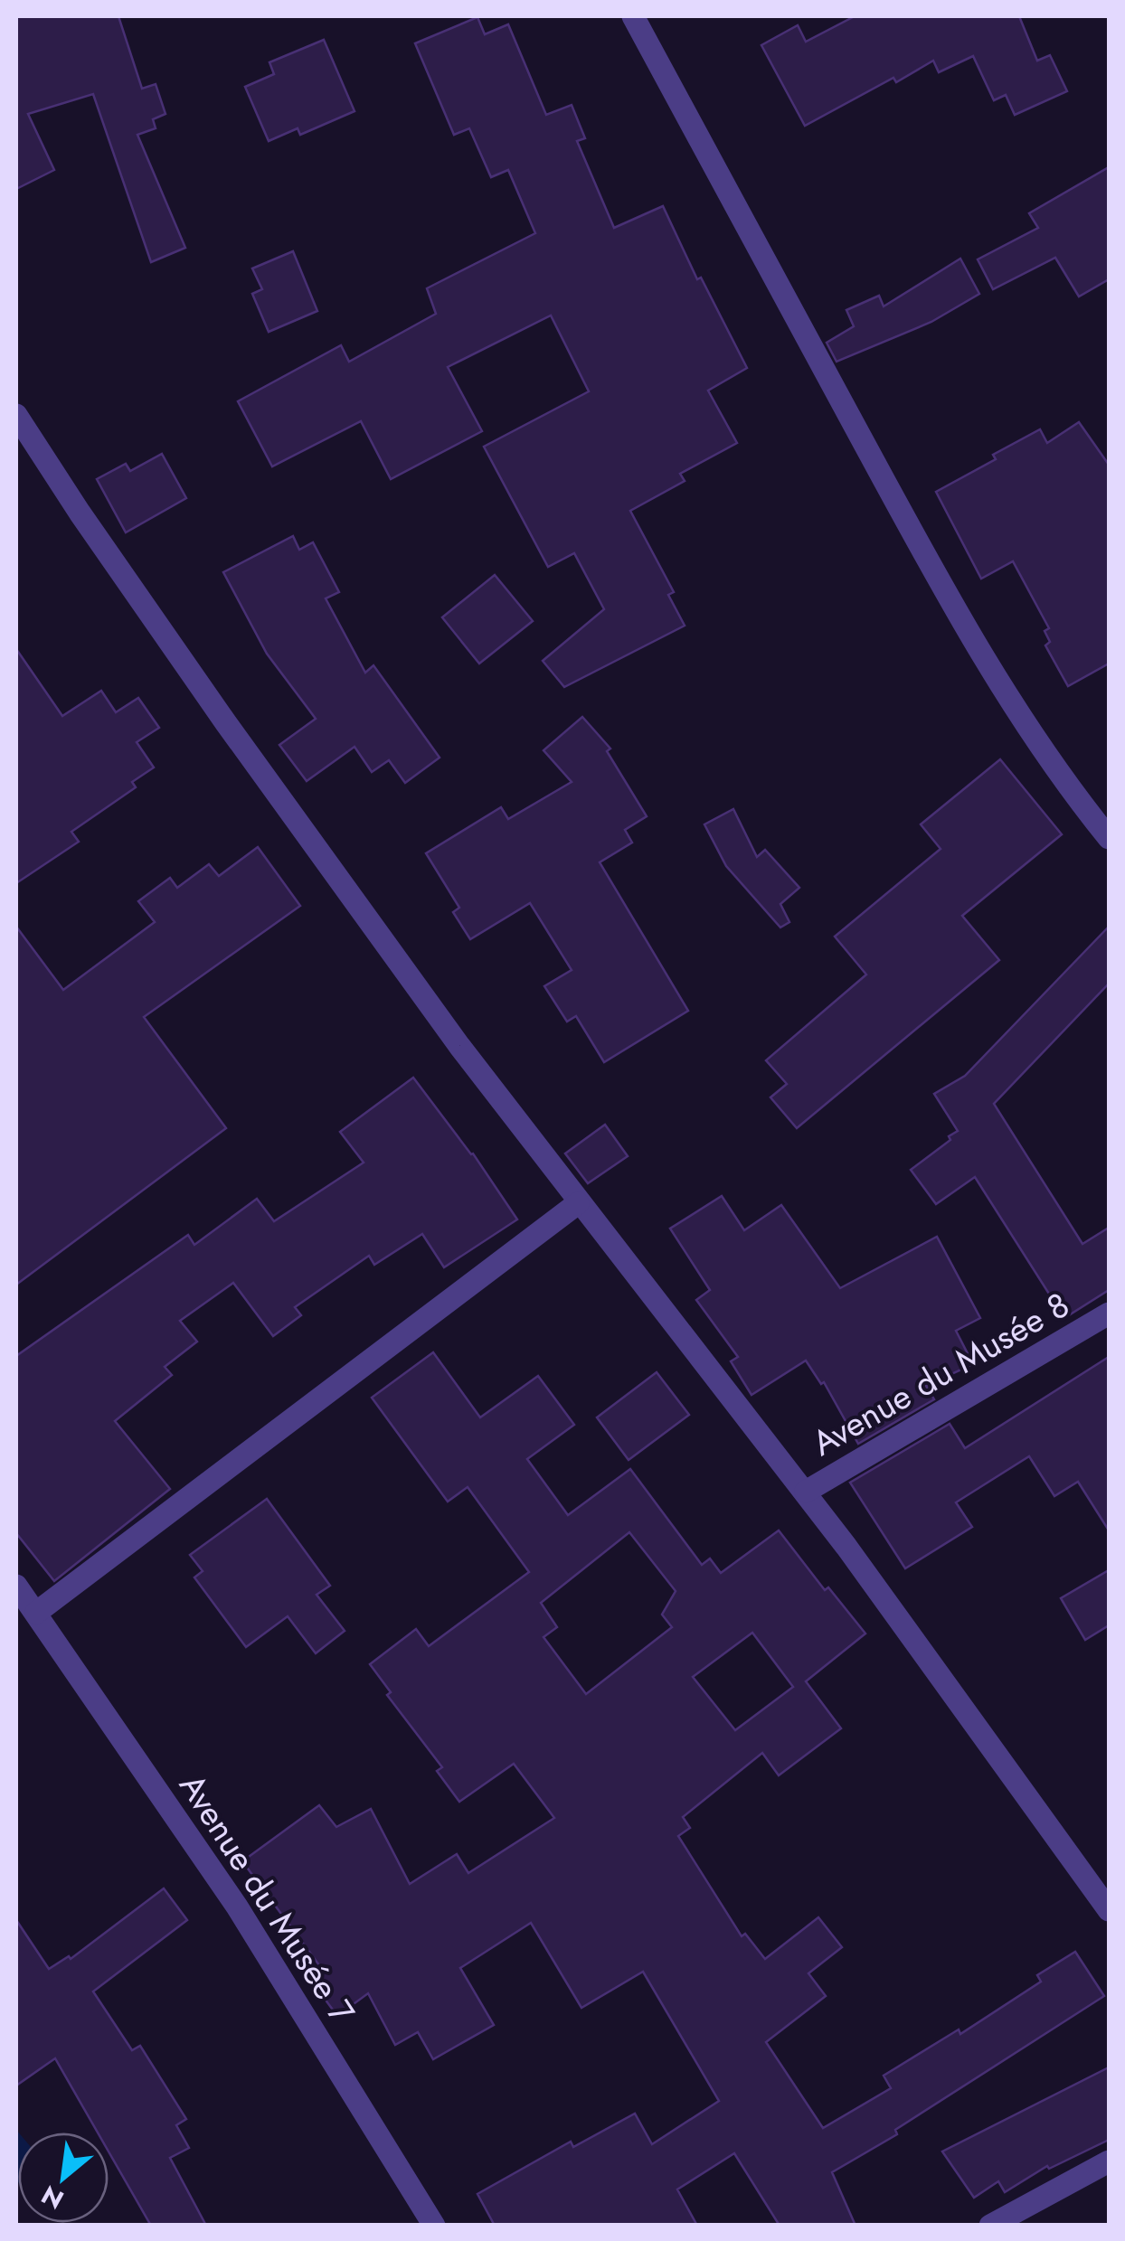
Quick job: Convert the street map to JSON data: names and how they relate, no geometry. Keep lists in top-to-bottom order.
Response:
{
  "streets": {
    "street": ["Avenue du Musée 8", "Avenue du Musée 7"]
  },
  "north": "bottom left"
}
